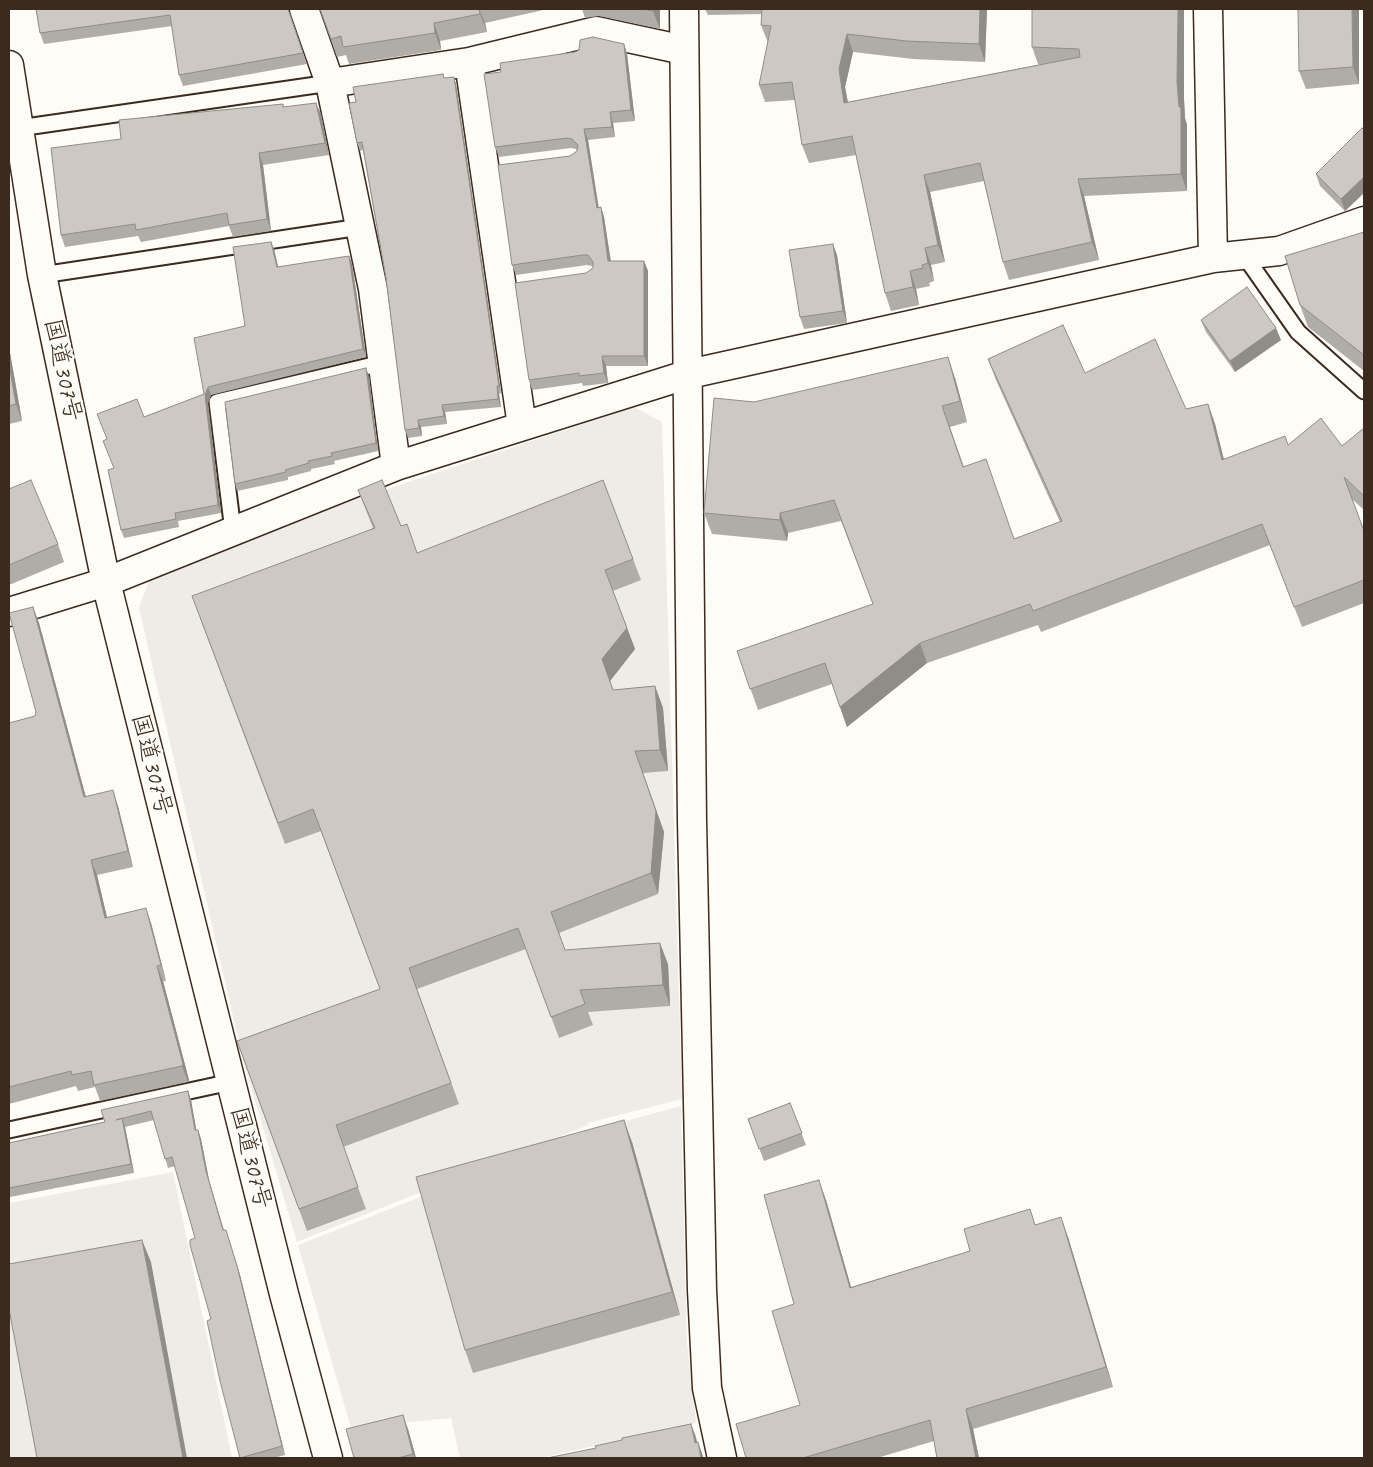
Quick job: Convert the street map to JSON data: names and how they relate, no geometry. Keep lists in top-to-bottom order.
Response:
{
  "streets": {
    "main road": ["国道307号"]
  }
}
